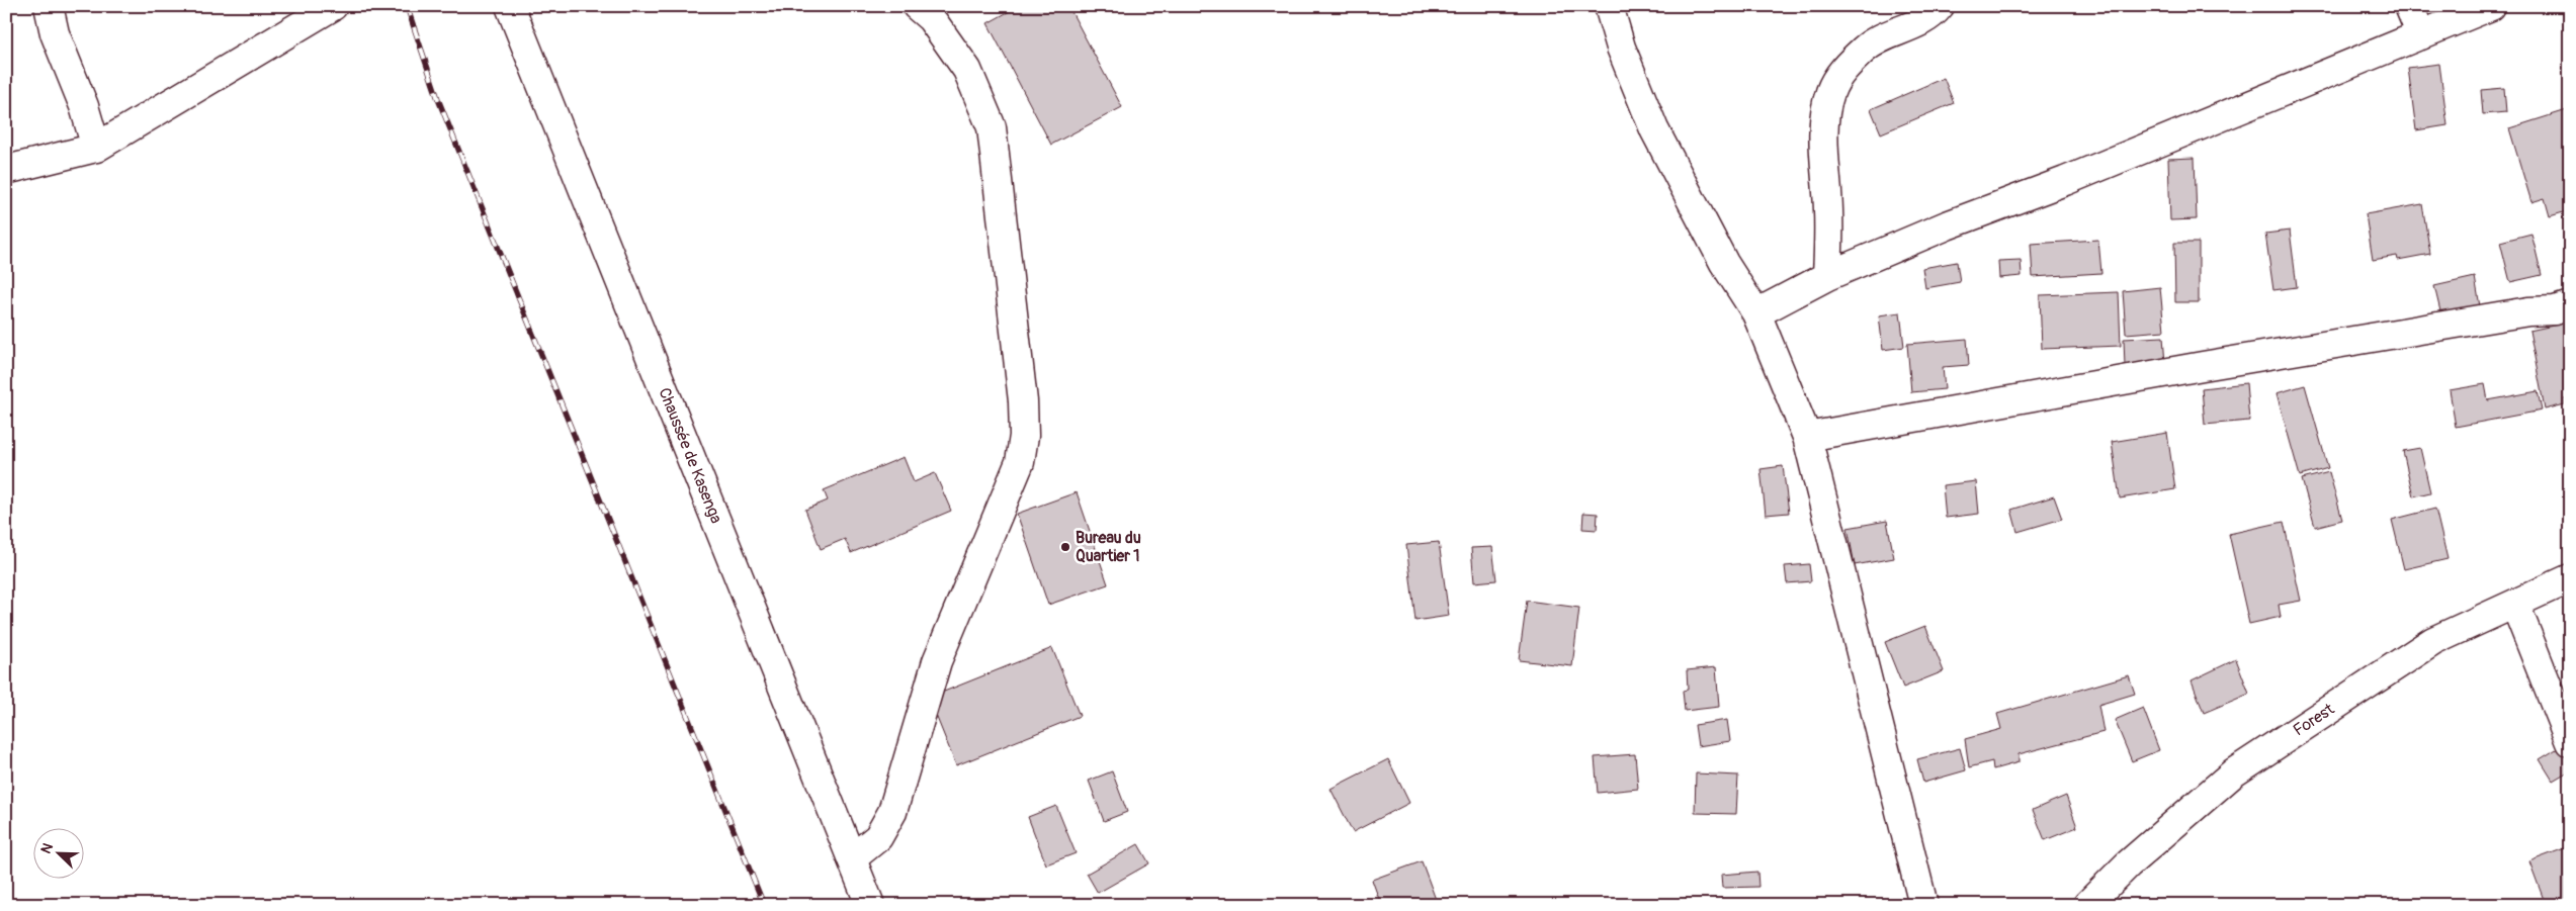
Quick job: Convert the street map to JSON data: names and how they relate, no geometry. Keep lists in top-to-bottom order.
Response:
{
  "streets": {
    "street": ["Chaussée de Kasenga", "Forest"]
  },
  "places": ["Bureau du Quartier 1"],
  "north": "top left"
}
